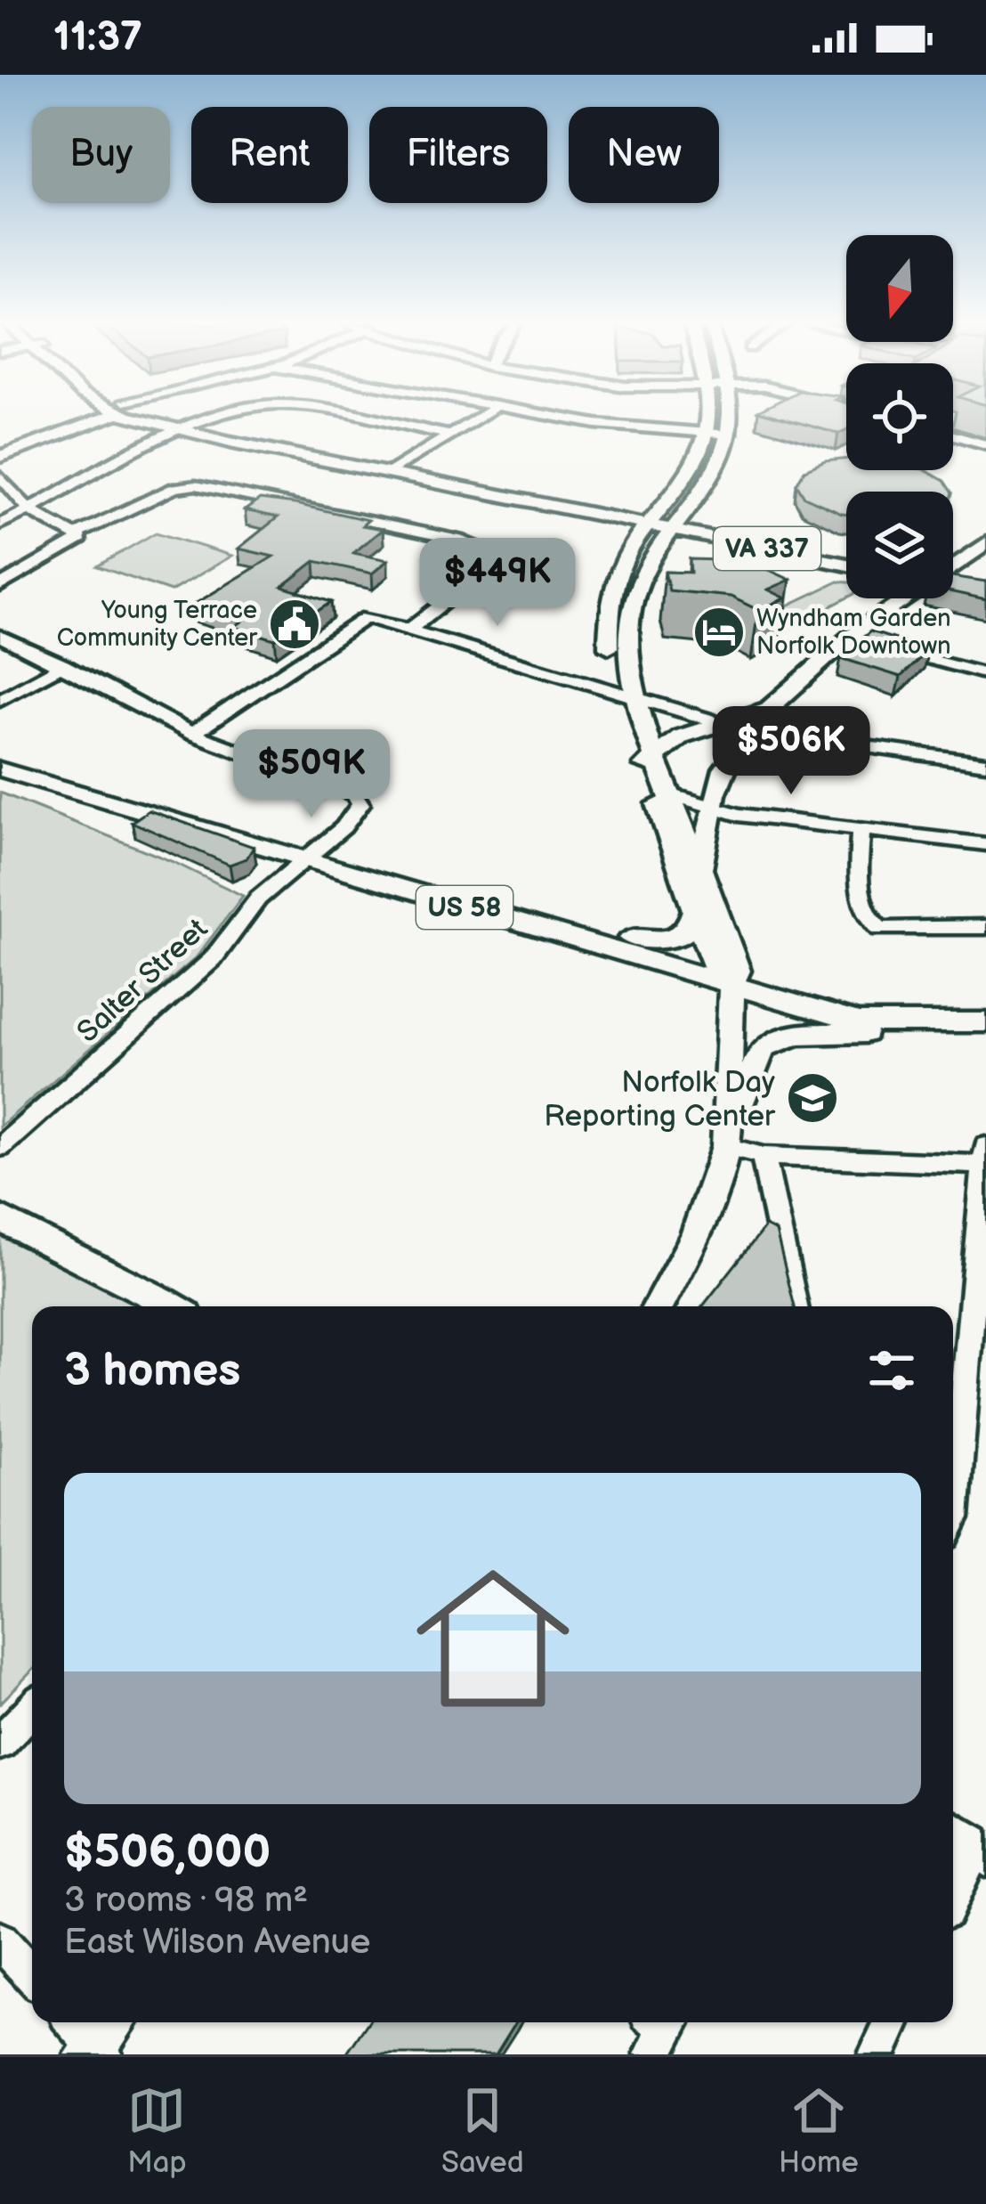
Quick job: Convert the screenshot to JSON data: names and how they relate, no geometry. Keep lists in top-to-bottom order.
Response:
{
  "streets": {
    "main road": ["VA 337", "US 58"],
    "street": ["Salter Street"]
  },
  "crossings": [
    ["US 58", "Salter Street"]
  ],
  "places": {
    "public building": ["Young Terrace Community Center"],
    "hotel": ["Wyndham Garden Norfolk Downtown"],
    "school or university": ["Norfolk Day Reporting Center"]
  },
  "north": "bottom",
  "page": {
    "status": "11:37",
    "chip": [
      "Buy",
      "Rent",
      "Filters",
      "New"
    ],
    "price": ["$449K", "$506K", "$509K"],
    "heading": "3 homes",
    "list": [
      {
        "name": "$506,000",
        "note": "3 rooms · 98 m² · East Wilson Avenue"
      }
    ],
    "tabs": ["Map", "Saved", "Home"]
  }
}
